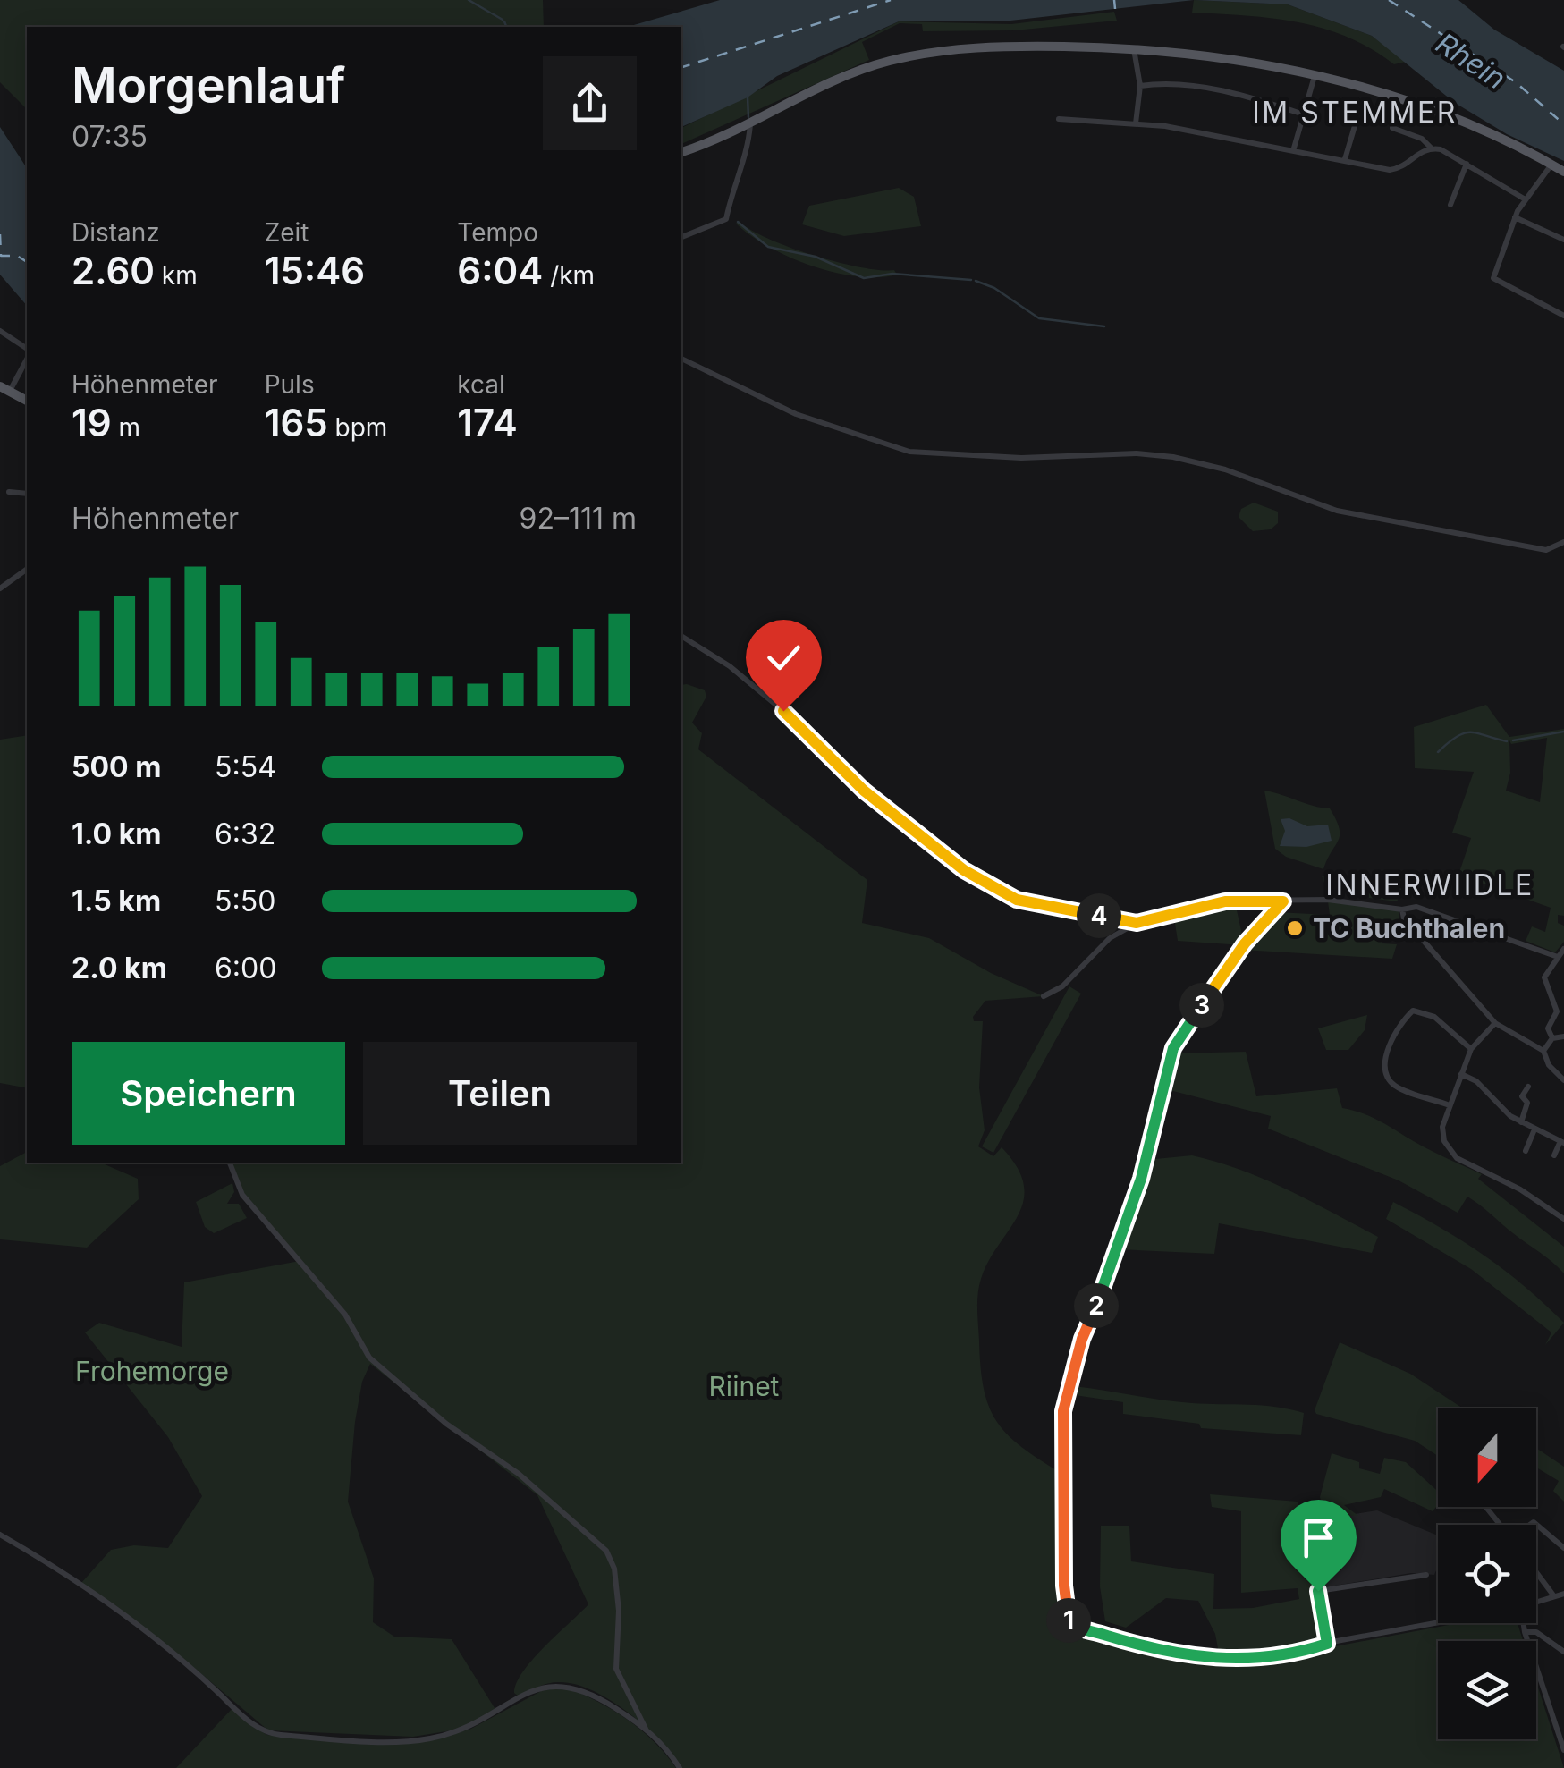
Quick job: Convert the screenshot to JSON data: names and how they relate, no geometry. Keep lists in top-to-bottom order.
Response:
{
  "districts": ["IM STEMMER", "INNERWIIDLE"],
  "water": ["Rhein"],
  "parks": ["Frohemorge", "Riinet"],
  "places": ["TC Buchthalen"],
  "north": "bottom",
  "page": {
    "heading": ["Morgenlauf", "07:35"],
    "stats": [
      ["Distanz", "2.60 km"],
      ["Zeit", "15:46"],
      ["Tempo", "6:04 /km"],
      ["Höhenmeter", "19 m"],
      ["Puls", "165 bpm"],
      ["kcal", "174"]
    ],
    "chart": ["Höhenmeter", "92–111 m"],
    "list": [
      {
        "name": "500 m",
        "note": "5:54"
      },
      {
        "name": "1.0 km",
        "note": "6:32"
      },
      {
        "name": "1.5 km",
        "note": "5:50"
      },
      {
        "name": "2.0 km",
        "note": "6:00"
      }
    ],
    "pins": [
      "4",
      "3",
      "2",
      "1"
    ],
    "buttons": ["Speichern", "Teilen"]
  }
}
